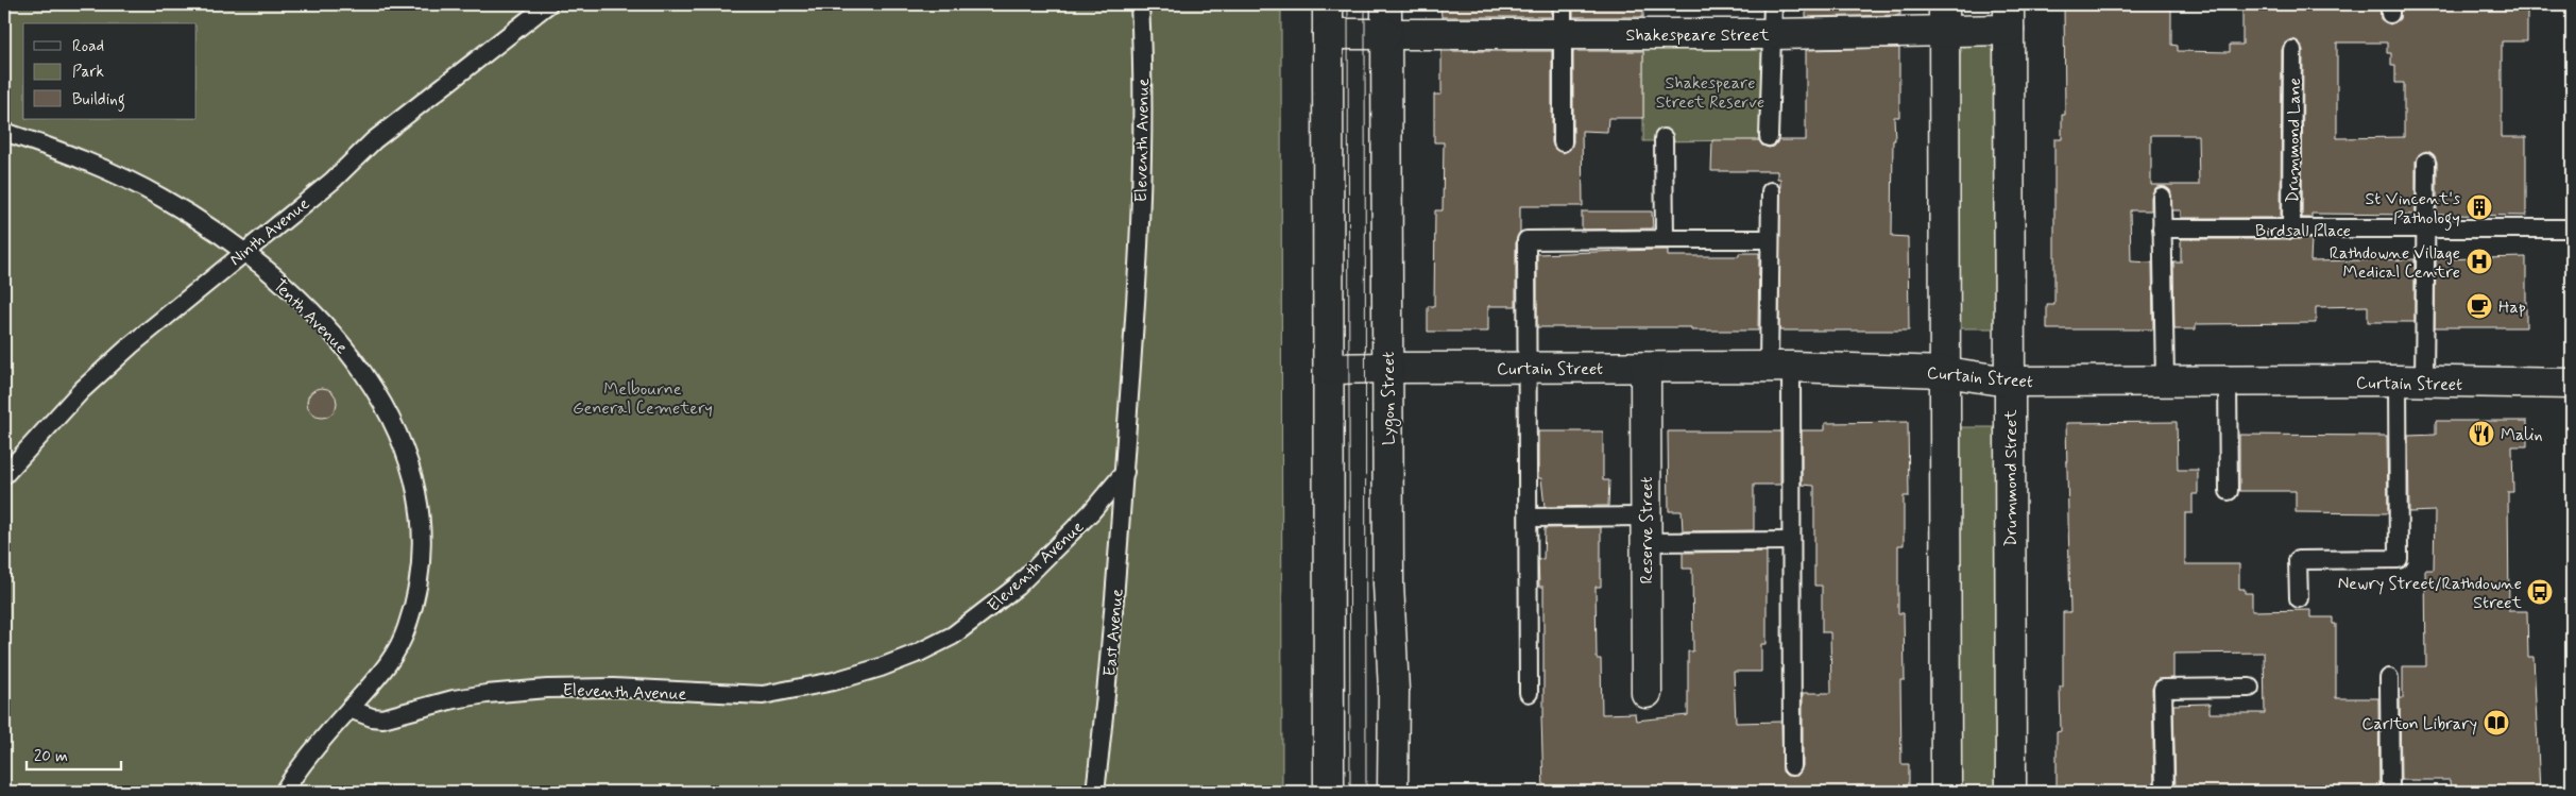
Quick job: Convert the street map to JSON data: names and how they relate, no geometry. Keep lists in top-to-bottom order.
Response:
{
  "streets": {
    "street": [
      "Shakespeare Street",
      "Curtain Street",
      "Lygon Street",
      "Drummond Street",
      "Reserve Street"
    ],
    "lane": [
      "Eleventh Avenue",
      "Drummond Lane",
      "Birdsall Place",
      "Ninth Avenue",
      "Tenth Avenue",
      "East Avenue"
    ]
  },
  "crossings": [
    ["Shakespeare Street", "Lygon Street"],
    ["Shakespeare Street", "Drummond Street"],
    ["Eleventh Avenue", "Tenth Avenue"],
    ["Eleventh Avenue", "East Avenue"],
    ["Drummond Lane", "Birdsall Place"],
    ["Ninth Avenue", "Tenth Avenue"],
    ["Curtain Street", "Lygon Street"],
    ["Curtain Street", "Drummond Street"],
    ["Curtain Street", "Reserve Street"]
  ],
  "parks": ["Shakespeare Street Reserve", "Melbourne General Cemetery"],
  "places": {
    "building": ["St Vincent's Pathology"],
    "hospital": ["Rathdowne Village Medical Centre"],
    "cafe": ["Hap"],
    "restaurant": ["Malin"],
    "bus stop": ["Newry Street/Rathdowne Street"],
    "library": ["Carlton Library"]
  },
  "legend": ["Road", "Park", "Building"],
  "scale_bar": "20 m"
}
